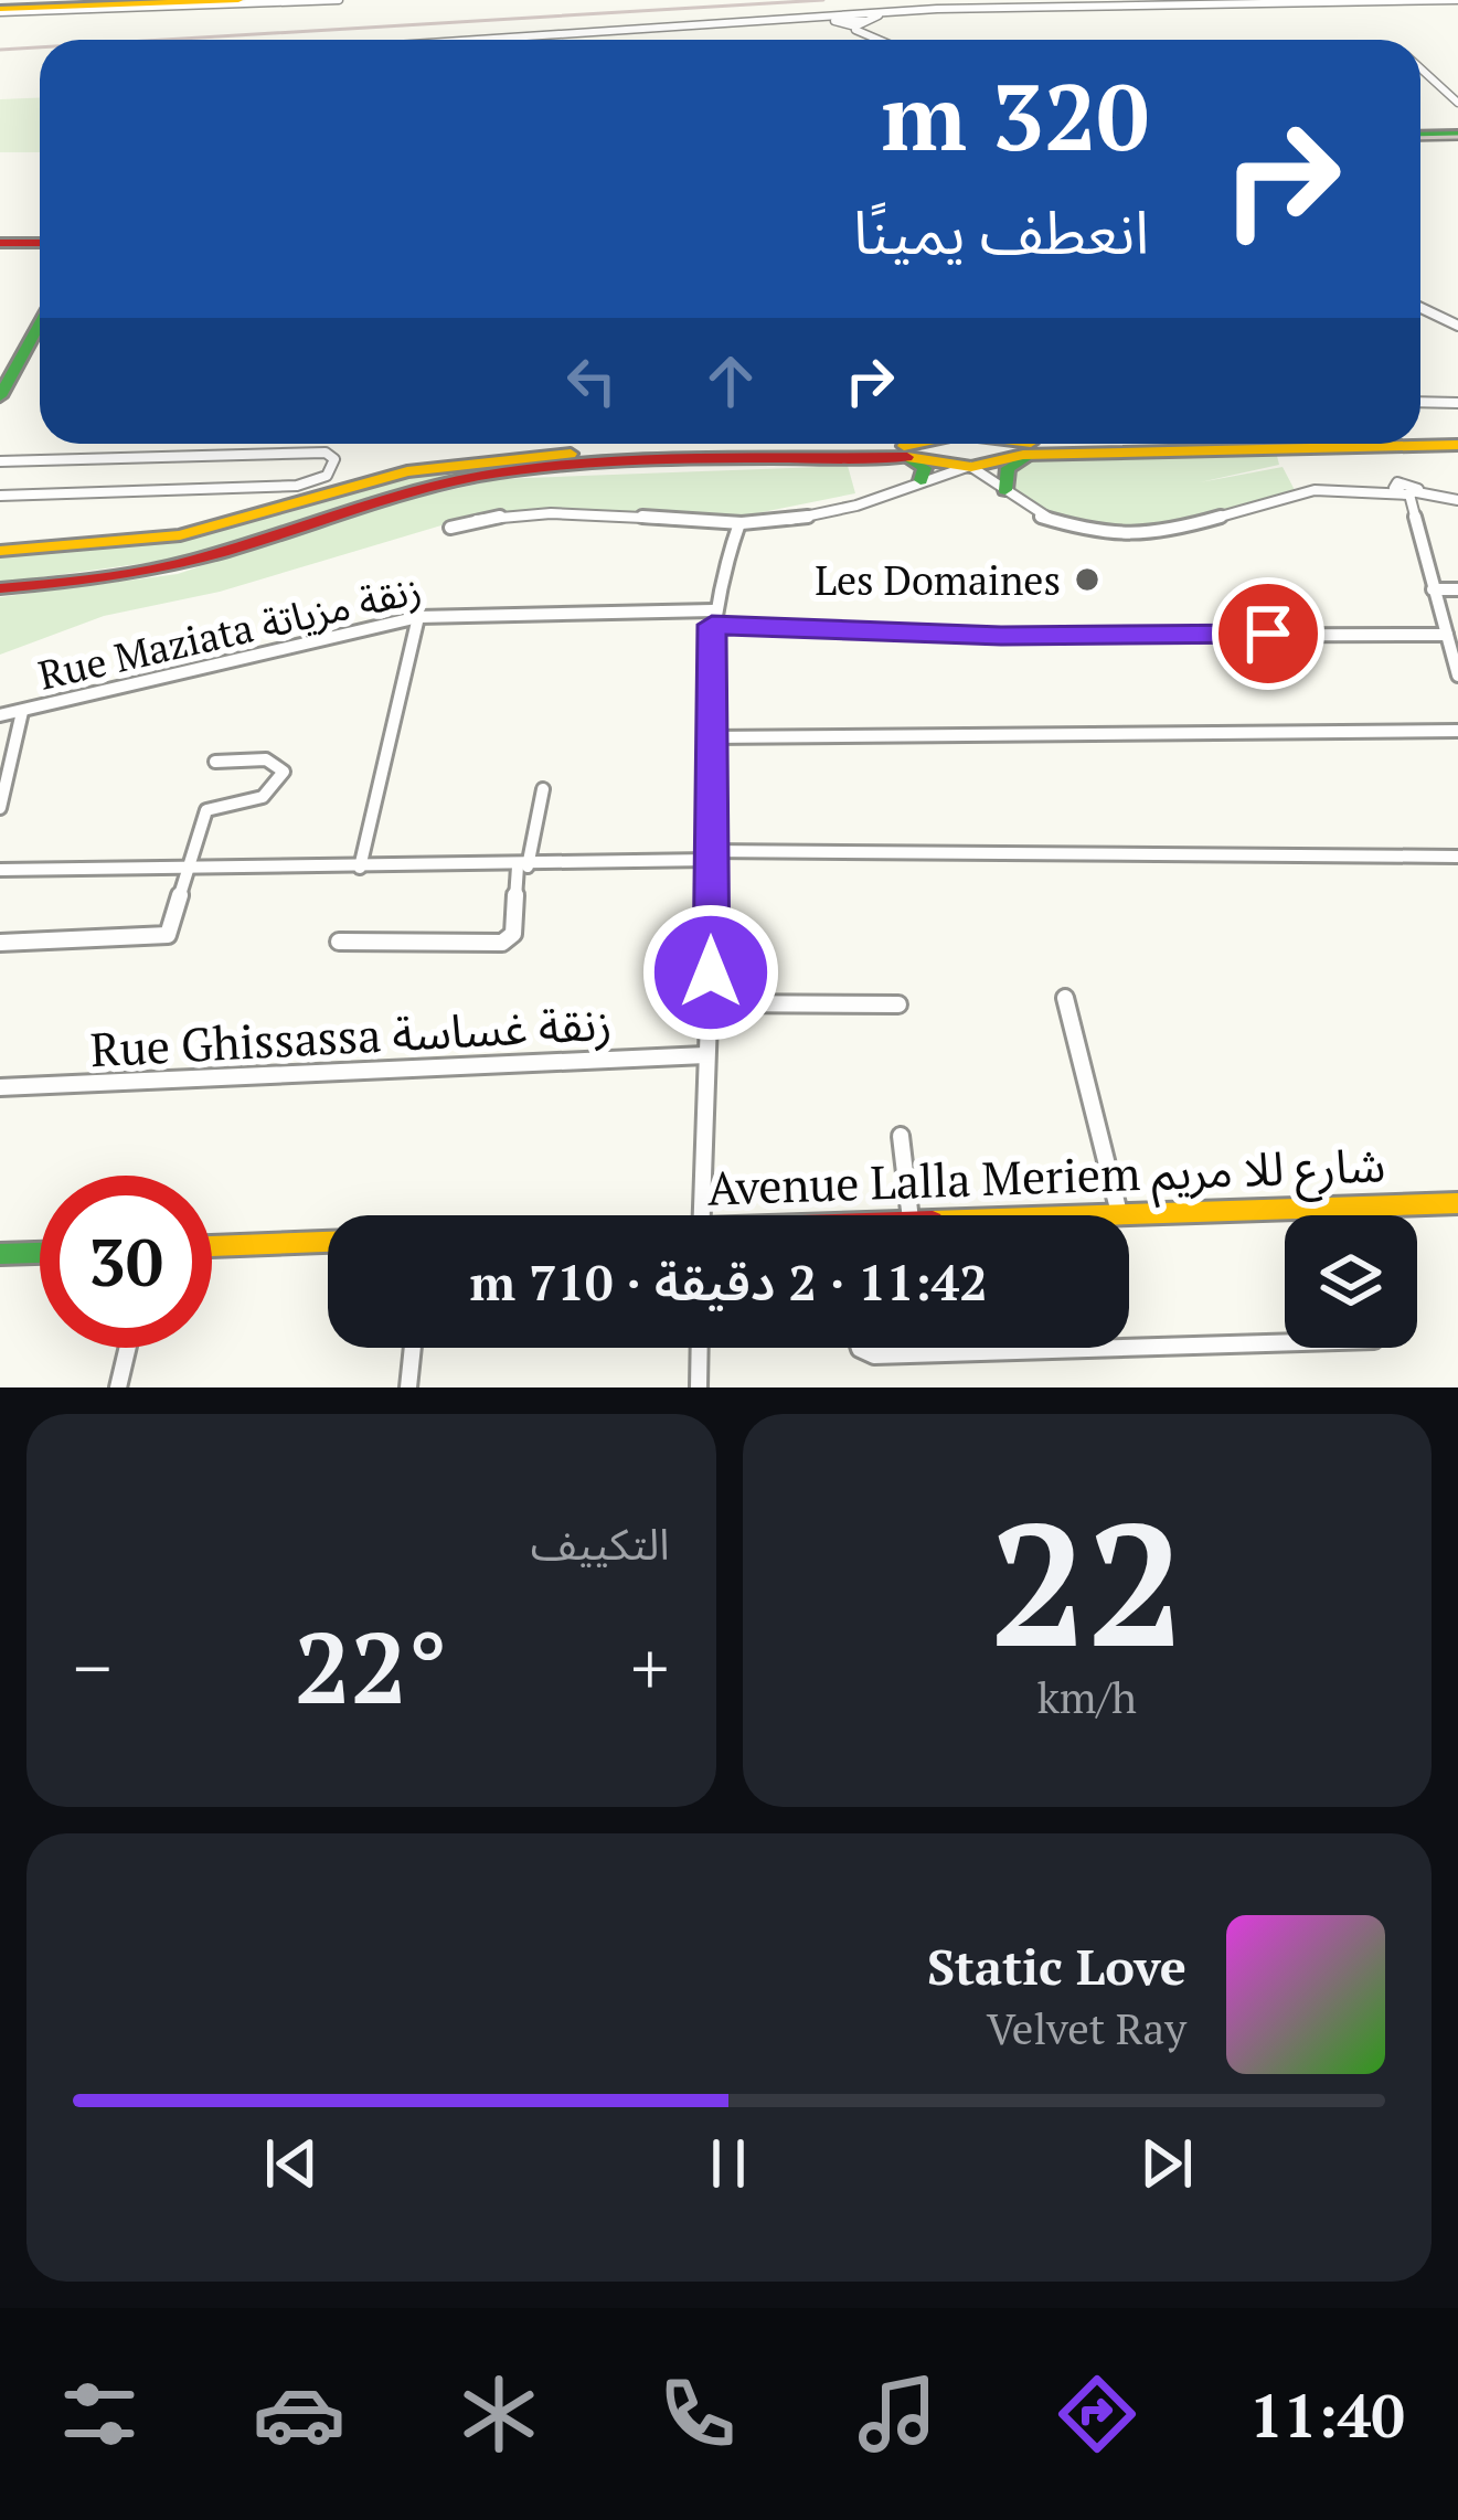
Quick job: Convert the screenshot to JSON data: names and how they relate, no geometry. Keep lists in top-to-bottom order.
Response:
{
  "streets": {
    "main road": ["Avenue Lalla Meriem شارع للا مريم"],
    "street": ["Rue Maziata زنقة مزياتة", "Rue Ghissassa زنقة غساسة"]
  },
  "places": ["Les Domaines"],
  "page": {
    "turn": ["320 m", "انعطف يمينًا"],
    "limit": "30",
    "trip": "11:42 · 2 دقيقة · 710 m",
    "tile": [
      ["22", "km/h"],
      "التكييف"
    ],
    "heat": ["−", "22°", "+"],
    "song": ["Static Love", "Velvet Ray"],
    "tabs": "11:40"
  }
}
